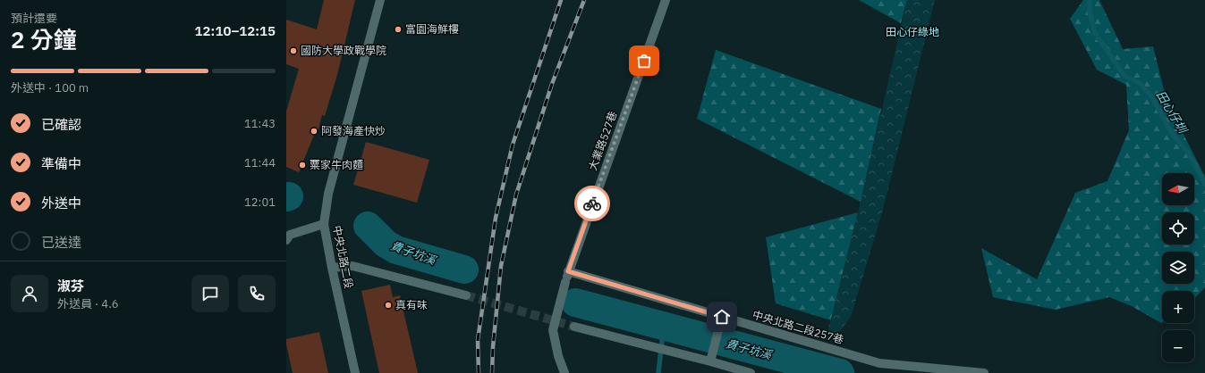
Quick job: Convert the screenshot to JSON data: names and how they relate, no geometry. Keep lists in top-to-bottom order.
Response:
{
  "streets": {
    "street": ["大業路527巷", "中央北路二段", "中央北路二段257巷"]
  },
  "crossings": [
    ["大業路527巷", "中央北路二段257巷"]
  ],
  "water": ["田心仔圳", "貴子坑溪"],
  "parks": ["田心仔綠地"],
  "places": [
    "富園海鮮樓",
    "國防大學政戰學院",
    "阿發海產快炒",
    "粟家牛肉麵",
    "真有味"
  ],
  "north": "left",
  "page": {
    "heading": ["2 分鐘", "預計還要", "12:10–12:15"],
    "panel": ["淑芬", "外送員 · 4.6"],
    "bar": "外送中 · 100 m",
    "list": [
      ["已確認", "11:43"],
      ["準備中", "11:44"],
      ["外送中", "12:01"],
      "已送達"
    ],
    "map_buttons": ["+", "−"]
  }
}
